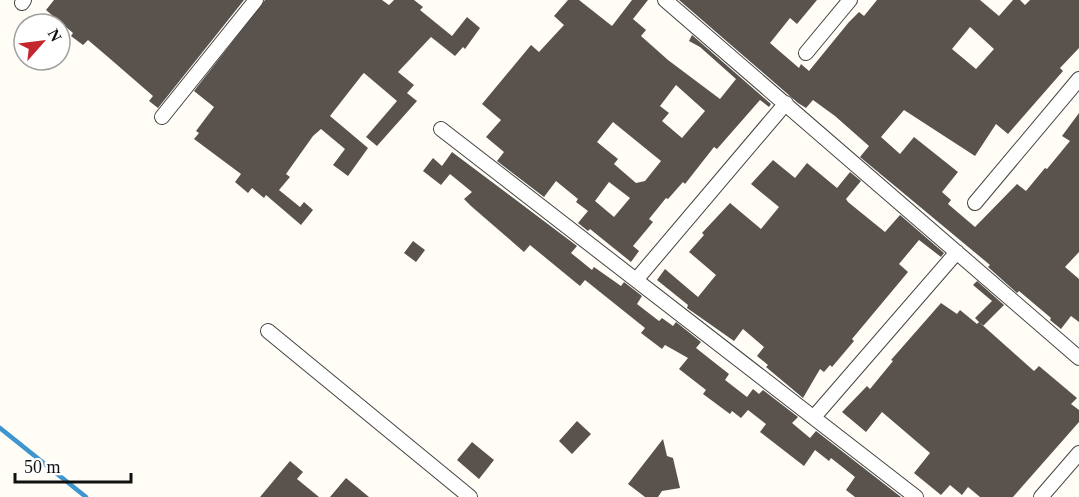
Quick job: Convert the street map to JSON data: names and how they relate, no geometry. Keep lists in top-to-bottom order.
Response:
{
  "scale_bar": "50 m",
  "north": "top right"
}
